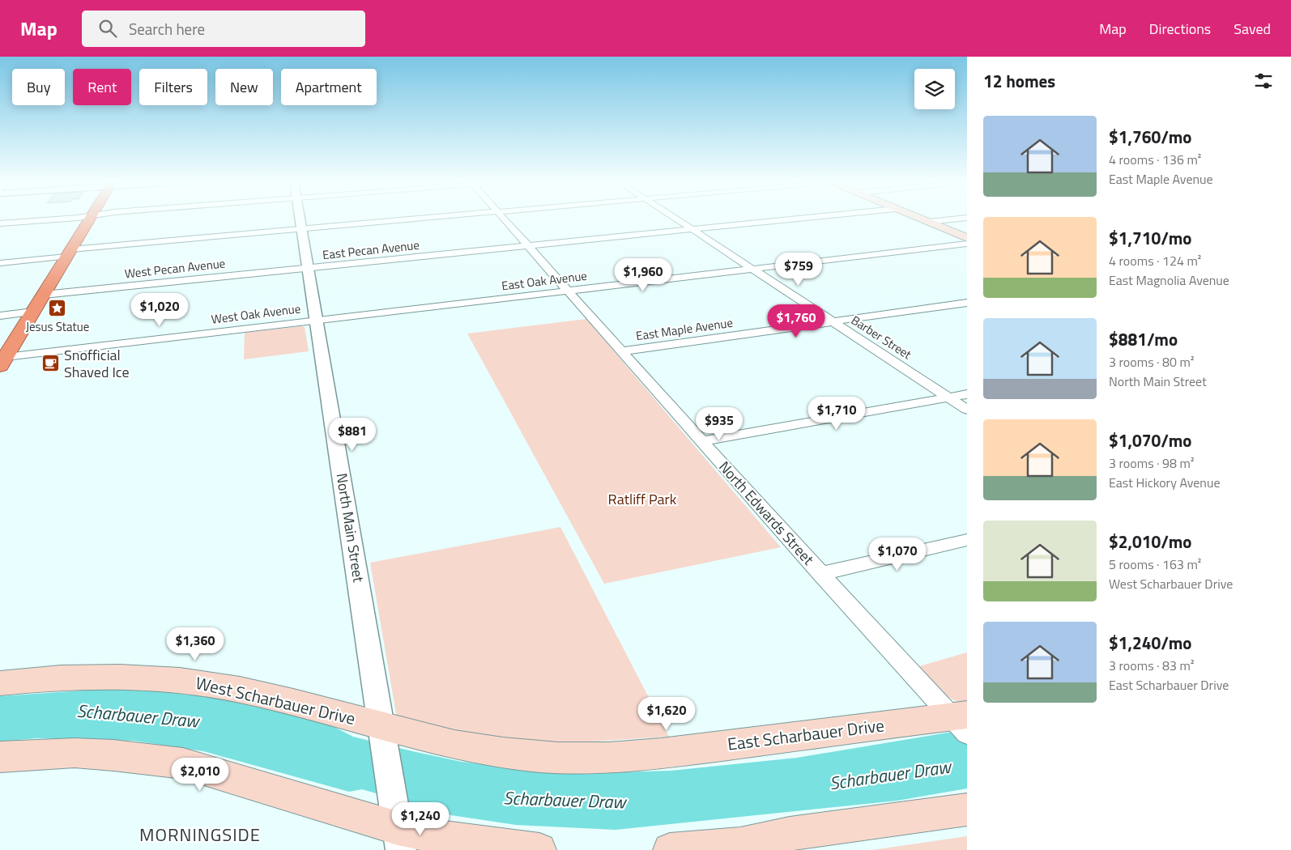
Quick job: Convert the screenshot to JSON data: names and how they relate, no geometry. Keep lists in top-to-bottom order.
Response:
{
  "streets": {
    "main road": ["West Scharbauer Drive", "East Scharbauer Drive"],
    "street": [
      "East Pecan Avenue",
      "West Pecan Avenue",
      "East Oak Avenue",
      "West Oak Avenue",
      "East Maple Avenue",
      "Barber Street",
      "North Edwards Street",
      "North Main Street"
    ]
  },
  "crossings": [
    ["East Pecan Avenue", "West Pecan Avenue"],
    ["East Pecan Avenue", "Barber Street"],
    ["East Pecan Avenue", "North Edwards Street"],
    ["East Pecan Avenue", "North Main Street"],
    ["West Pecan Avenue", "North Main Street"],
    ["East Oak Avenue", "West Oak Avenue"],
    ["East Oak Avenue", "Barber Street"],
    ["East Oak Avenue", "North Edwards Street"],
    ["East Oak Avenue", "North Main Street"],
    ["West Oak Avenue", "North Main Street"],
    ["East Maple Avenue", "Barber Street"],
    ["East Maple Avenue", "North Edwards Street"],
    ["North Edwards Street", "East Scharbauer Drive"],
    ["North Main Street", "West Scharbauer Drive"],
    ["North Main Street", "East Scharbauer Drive"],
    ["West Scharbauer Drive", "East Scharbauer Drive"]
  ],
  "districts": ["MORNINGSIDE"],
  "water": ["Scharbauer Draw"],
  "parks": ["Ratliff Park"],
  "places": {
    "place": ["Jesus Statue"],
    "cafe": ["Snofficial Shaved Ice"]
  },
  "page": {
    "header": "Map",
    "search": "Search here",
    "nav": ["Map", "Directions", "Saved"],
    "heading": "12 homes",
    "chip": [
      "Buy",
      "Rent",
      "Filters",
      "New",
      "Apartment"
    ],
    "list": [
      {
        "name": "$1,760/mo",
        "note": "4 rooms · 136 m² · East Maple Avenue"
      },
      {
        "name": "$1,710/mo",
        "note": "4 rooms · 124 m² · East Magnolia Avenue"
      },
      {
        "name": "$881/mo",
        "note": "3 rooms · 80 m² · North Main Street"
      },
      {
        "name": "$1,070/mo",
        "note": "3 rooms · 98 m² · East Hickory Avenue"
      },
      {
        "name": "$2,010/mo",
        "note": "5 rooms · 163 m² · West Scharbauer Drive"
      },
      {
        "name": "$1,240/mo",
        "note": "3 rooms · 83 m² · East Scharbauer Drive"
      }
    ],
    "price": [
      "$759",
      "$1,960",
      "$1,020",
      "$1,760",
      "$1,710",
      "$935",
      "$881",
      "$1,070",
      "$1,360",
      "$1,620",
      "$2,010",
      "$1,240"
    ]
  }
}
